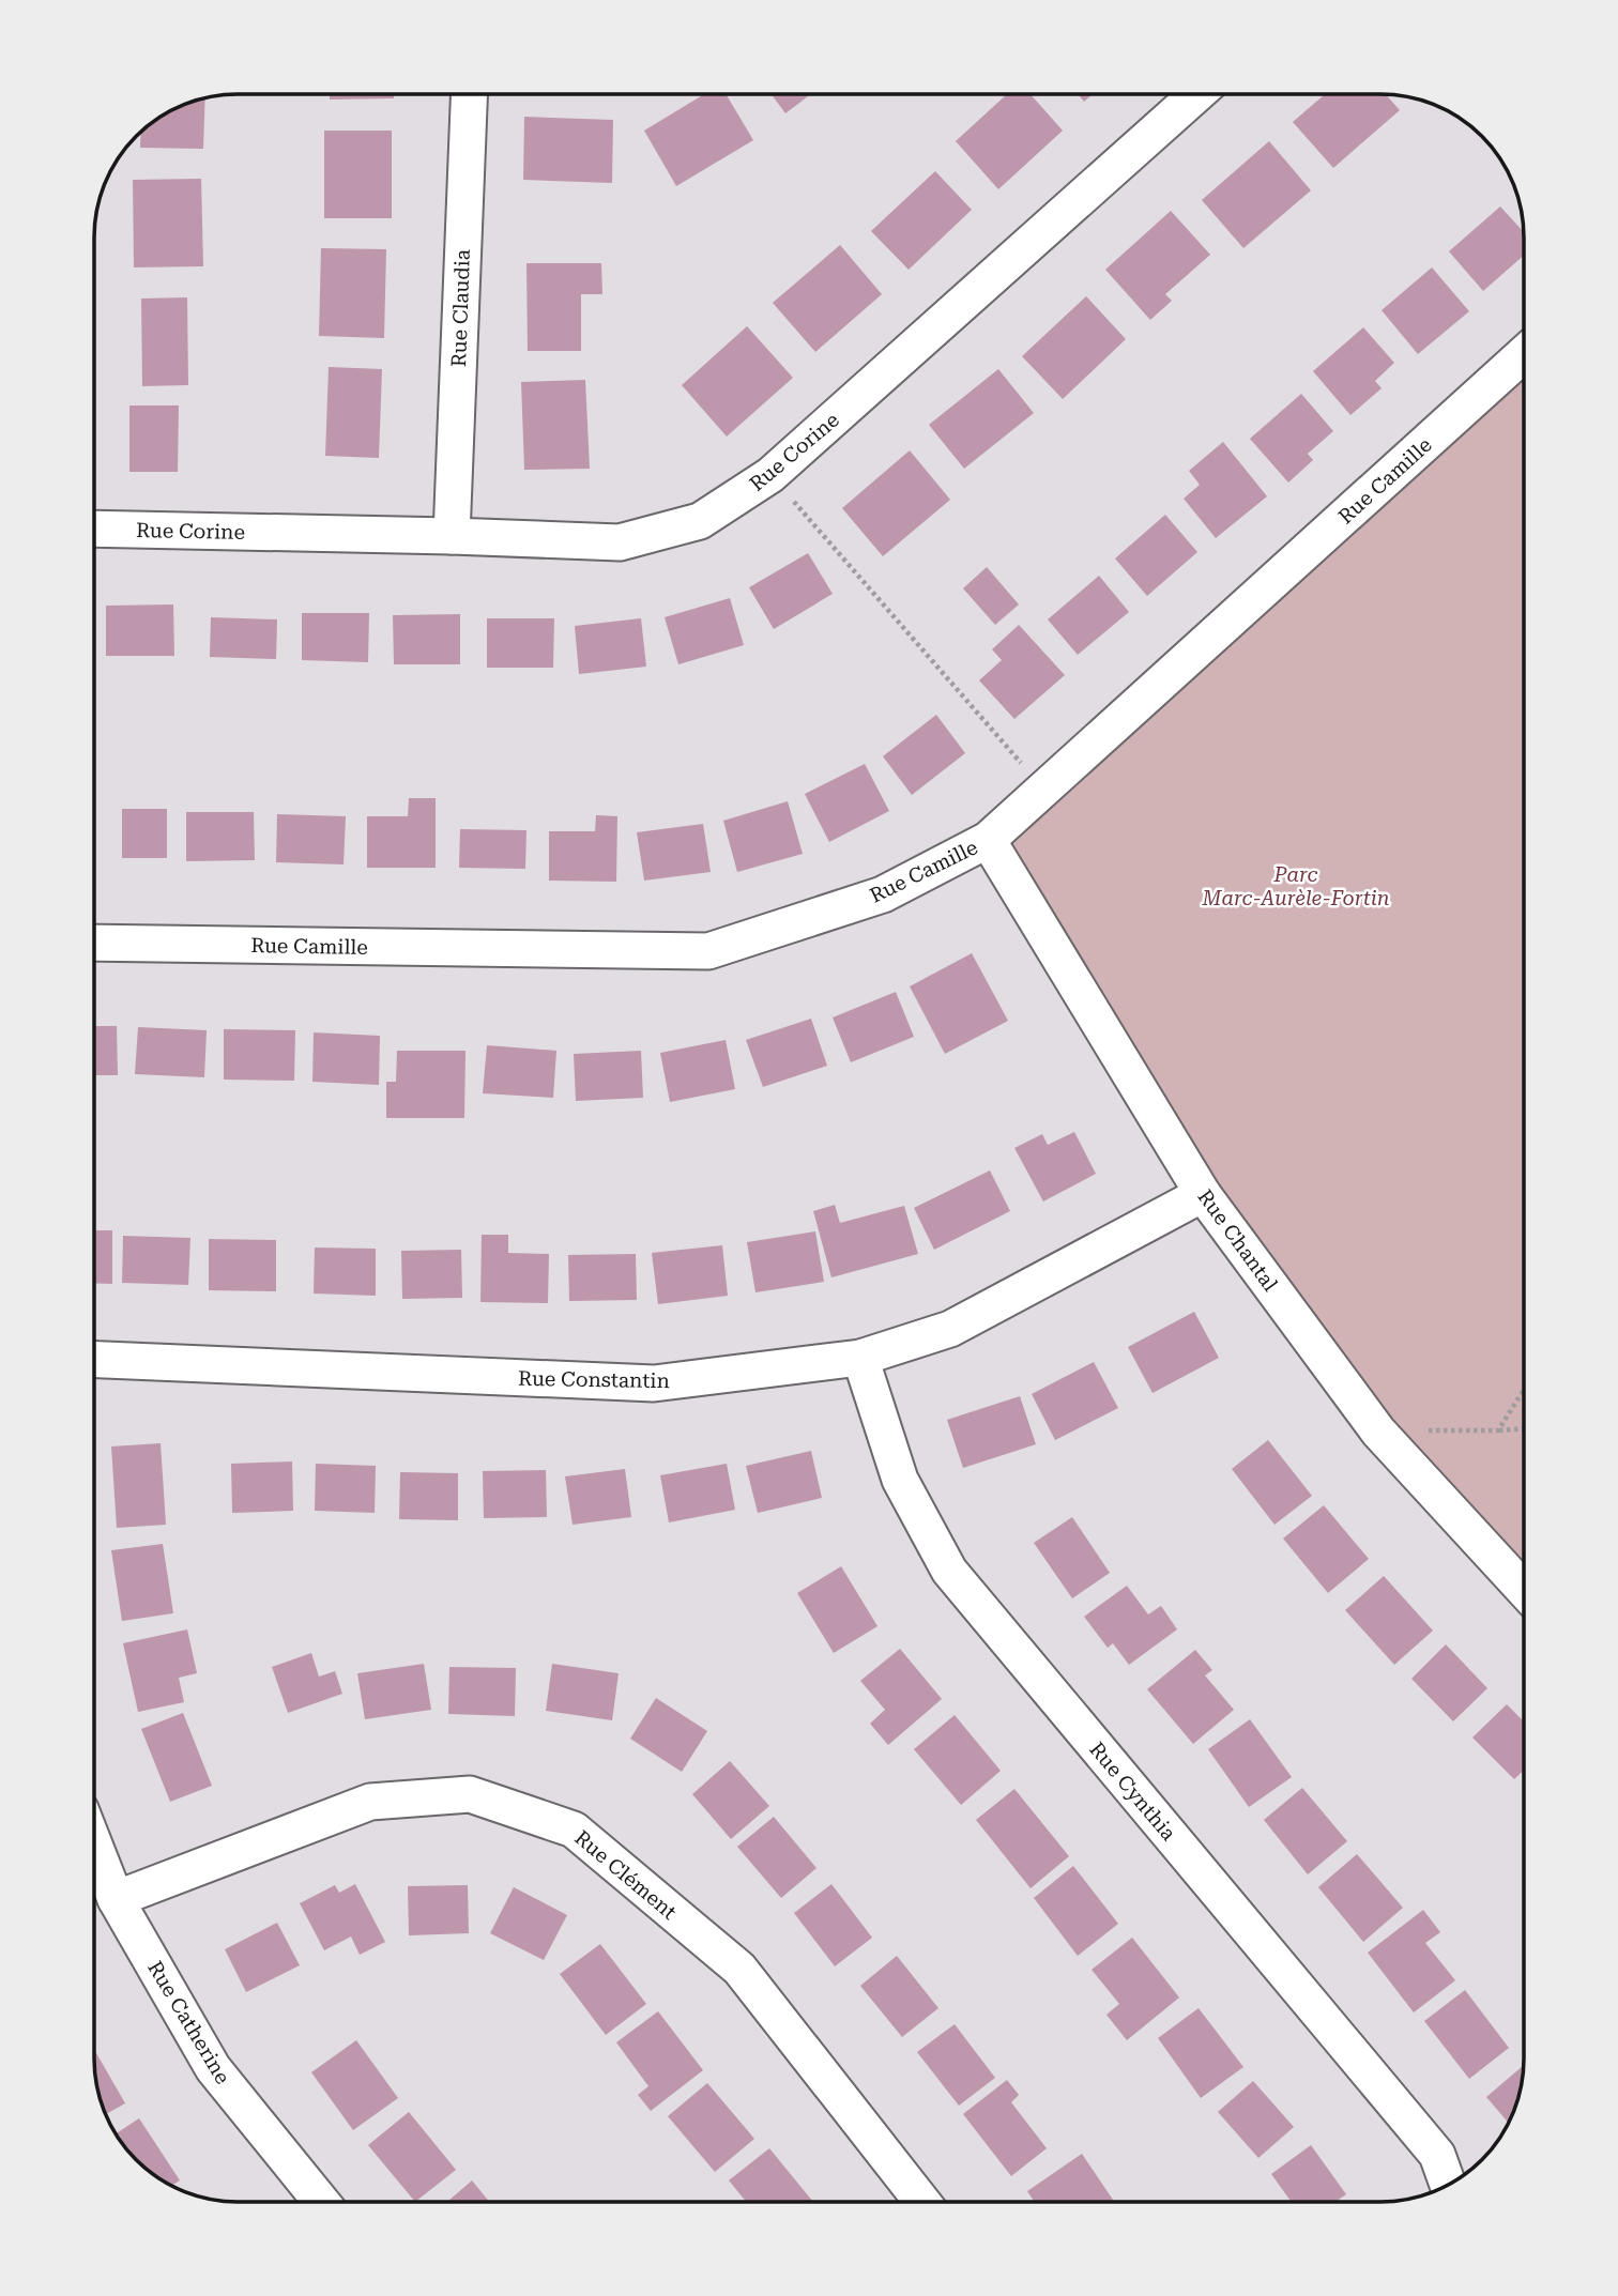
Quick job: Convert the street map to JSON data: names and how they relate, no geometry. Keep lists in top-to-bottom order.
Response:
{
  "streets": {
    "street": [
      "Rue Claudia",
      "Rue Corine",
      "Rue Camille",
      "Rue Chantal",
      "Rue Constantin",
      "Rue Cynthia",
      "Rue Clément",
      "Rue Catherine"
    ]
  },
  "crossings": [
    ["Rue Claudia", "Rue Corine"],
    ["Rue Camille", "Rue Chantal"],
    ["Rue Chantal", "Rue Constantin"],
    ["Rue Constantin", "Rue Cynthia"],
    ["Rue Clément", "Rue Catherine"]
  ],
  "parks": ["Parc Marc-Aurèle-Fortin"]
}
